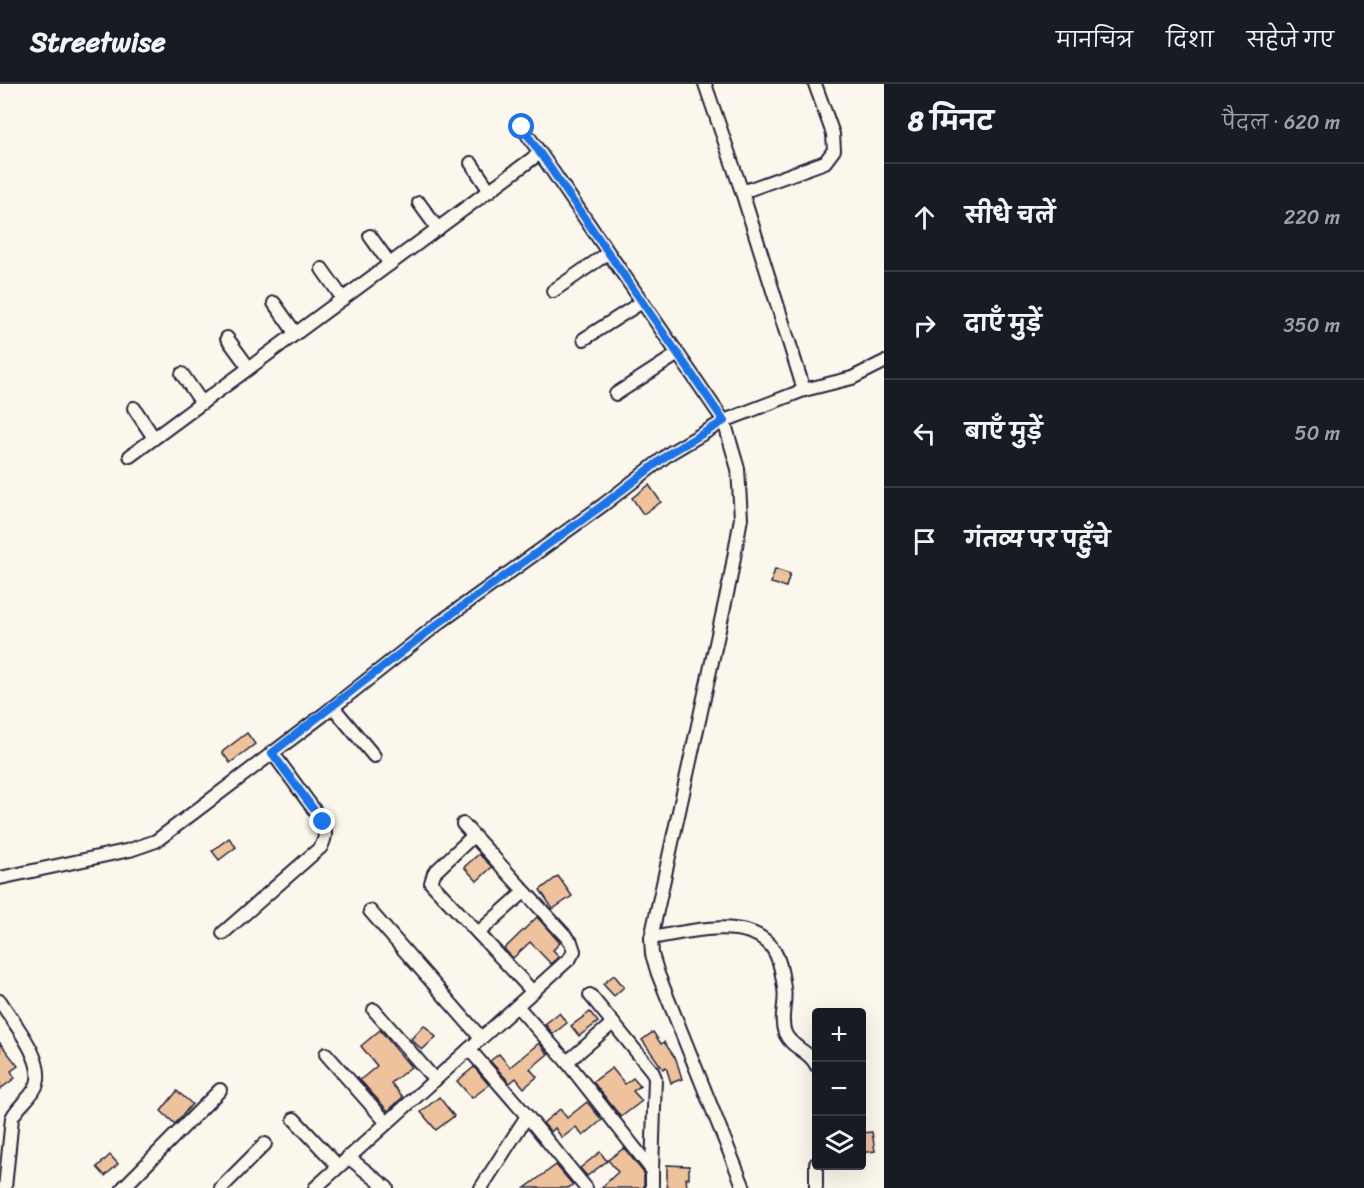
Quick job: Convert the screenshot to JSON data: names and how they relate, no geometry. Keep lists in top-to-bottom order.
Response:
{
  "page": {
    "header": "Streetwise",
    "nav": ["मानचित्र", "दिशा", "सहेजे गए"],
    "heading": ["8 मिनट", "पैदल · 620 m"],
    "list": [
      ["सीधे चलें", "220 m"],
      ["दाएँ मुड़ें", "350 m"],
      ["बाएँ मुड़ें", "50 m"],
      "गंतव्य पर पहुँचे"
    ],
    "map_buttons": ["+", "−"]
  }
}
